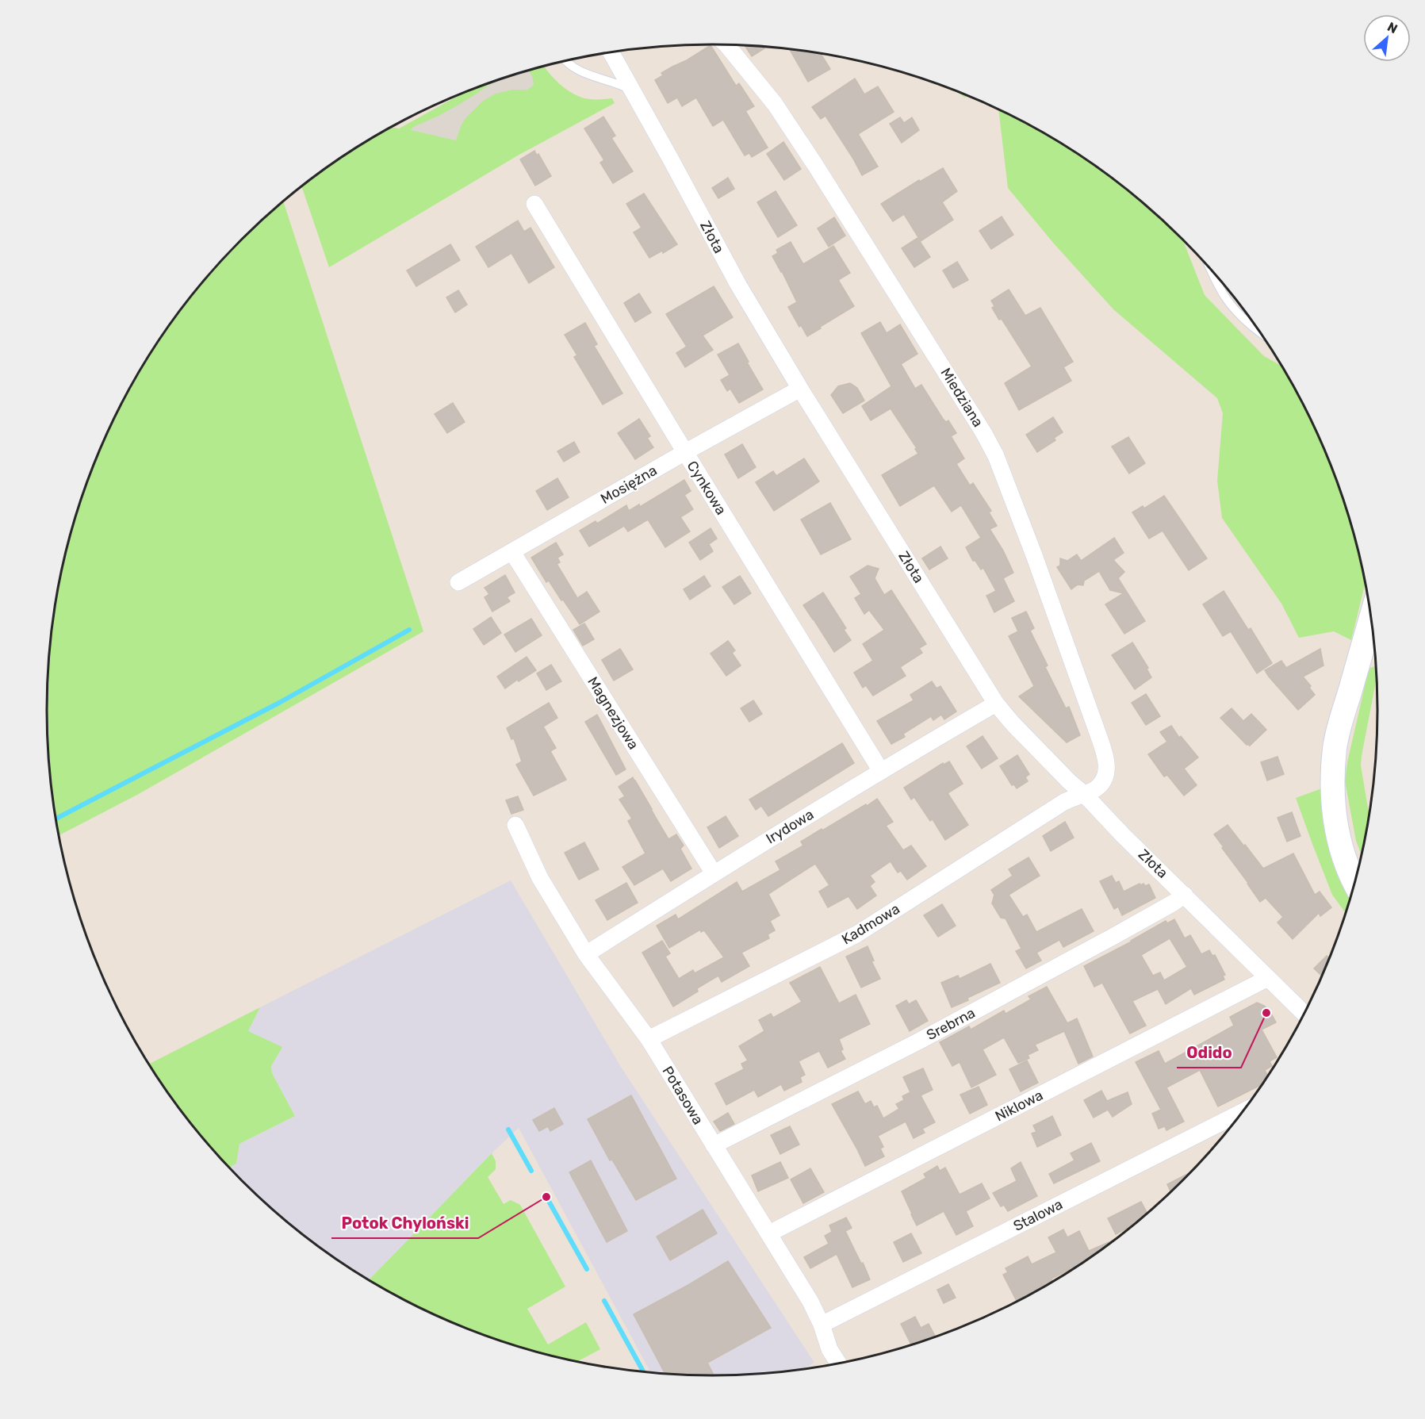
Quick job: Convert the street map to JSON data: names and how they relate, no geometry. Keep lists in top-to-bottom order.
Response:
{
  "streets": {
    "street": [
      "Złota",
      "Miedziana",
      "Mosiężna",
      "Cynkowa",
      "Magnezjowa",
      "Irydowa",
      "Kadmowa",
      "Srebrna",
      "Potasowa",
      "Niklowa",
      "Stalowa"
    ]
  },
  "crossings": [
    ["Złota", "Miedziana"],
    ["Złota", "Mosiężna"],
    ["Złota", "Irydowa"],
    ["Złota", "Kadmowa"],
    ["Złota", "Srebrna"],
    ["Złota", "Niklowa"],
    ["Miedziana", "Kadmowa"],
    ["Mosiężna", "Cynkowa"],
    ["Mosiężna", "Magnezjowa"],
    ["Cynkowa", "Irydowa"],
    ["Magnezjowa", "Irydowa"],
    ["Irydowa", "Potasowa"],
    ["Kadmowa", "Potasowa"],
    ["Srebrna", "Potasowa"],
    ["Potasowa", "Niklowa"],
    ["Potasowa", "Stalowa"]
  ],
  "places": ["Odido", "Potok Chyloński"],
  "north": "top right"
}
